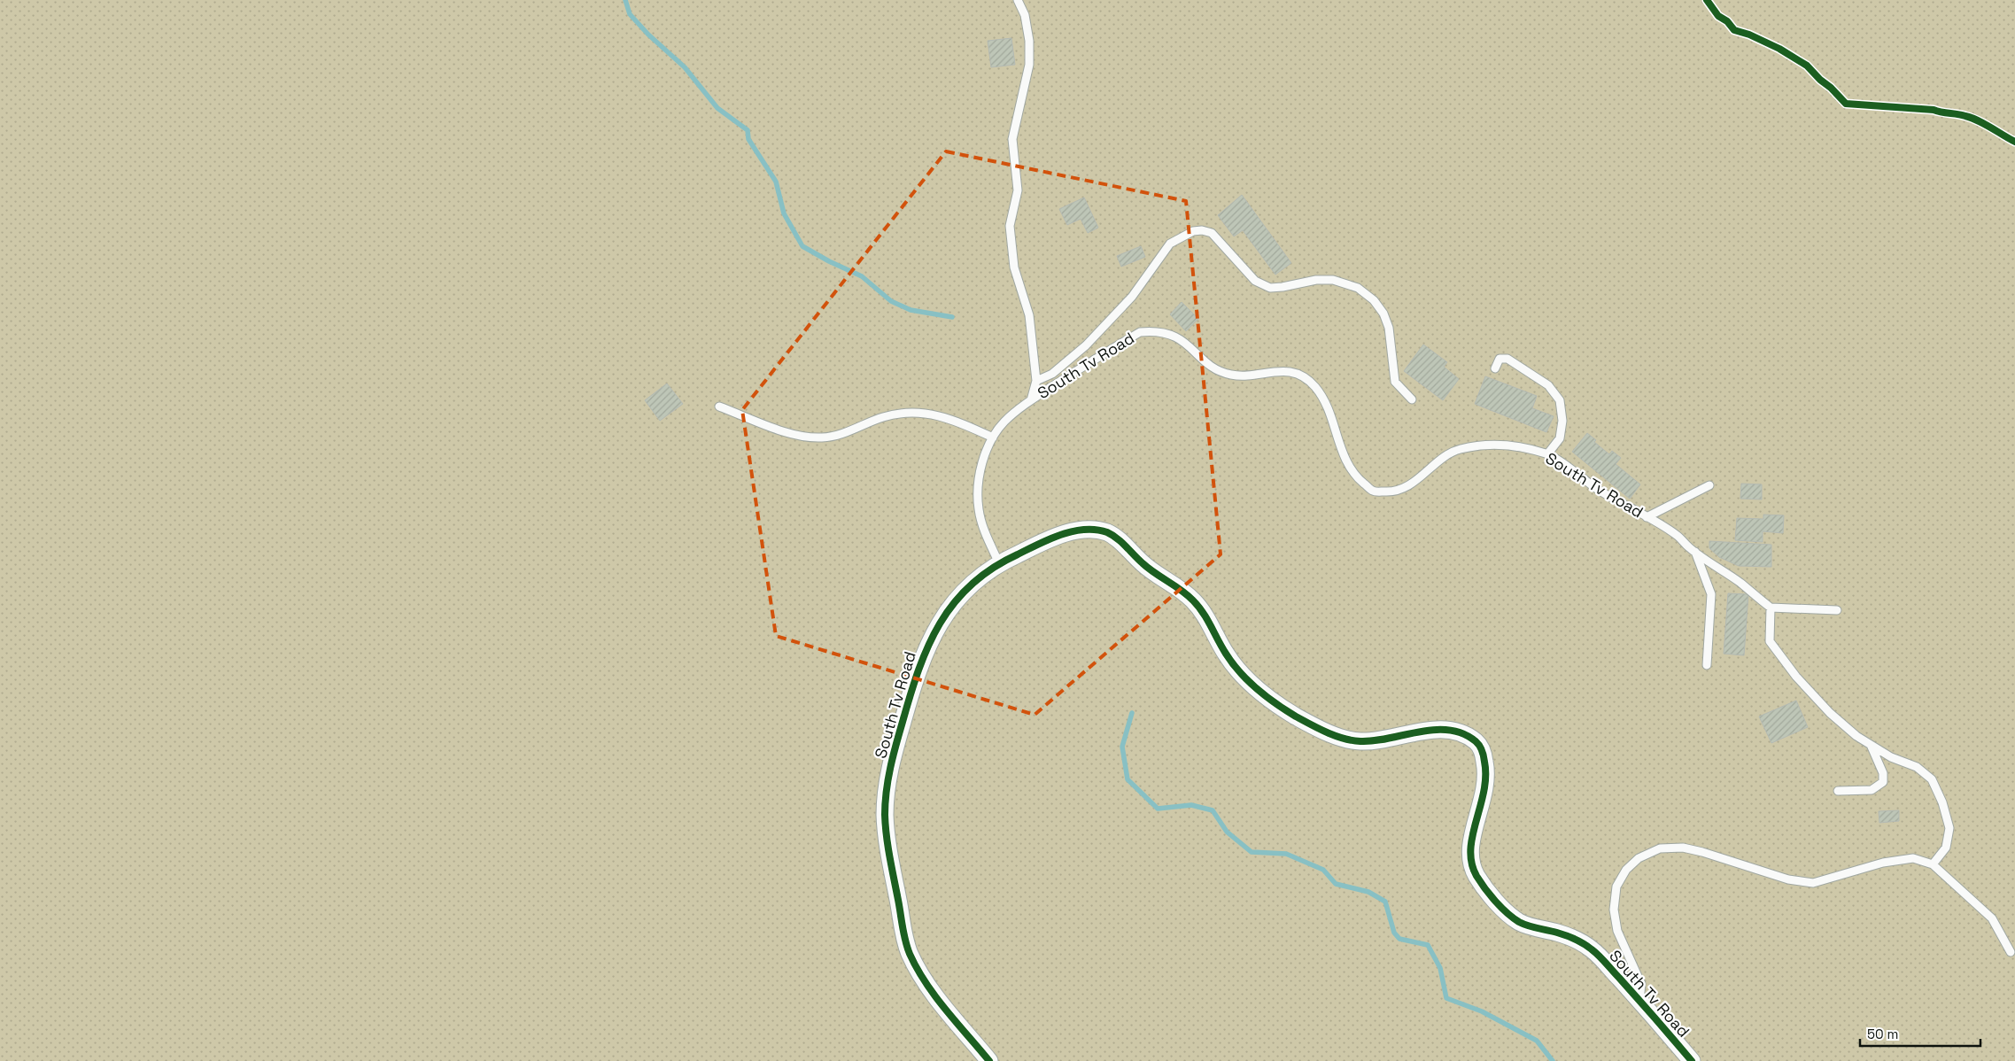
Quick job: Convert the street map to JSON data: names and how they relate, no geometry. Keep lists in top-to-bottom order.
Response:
{
  "streets": {
    "street": ["South Tv Road"]
  },
  "scale_bar": "50 m"
}
